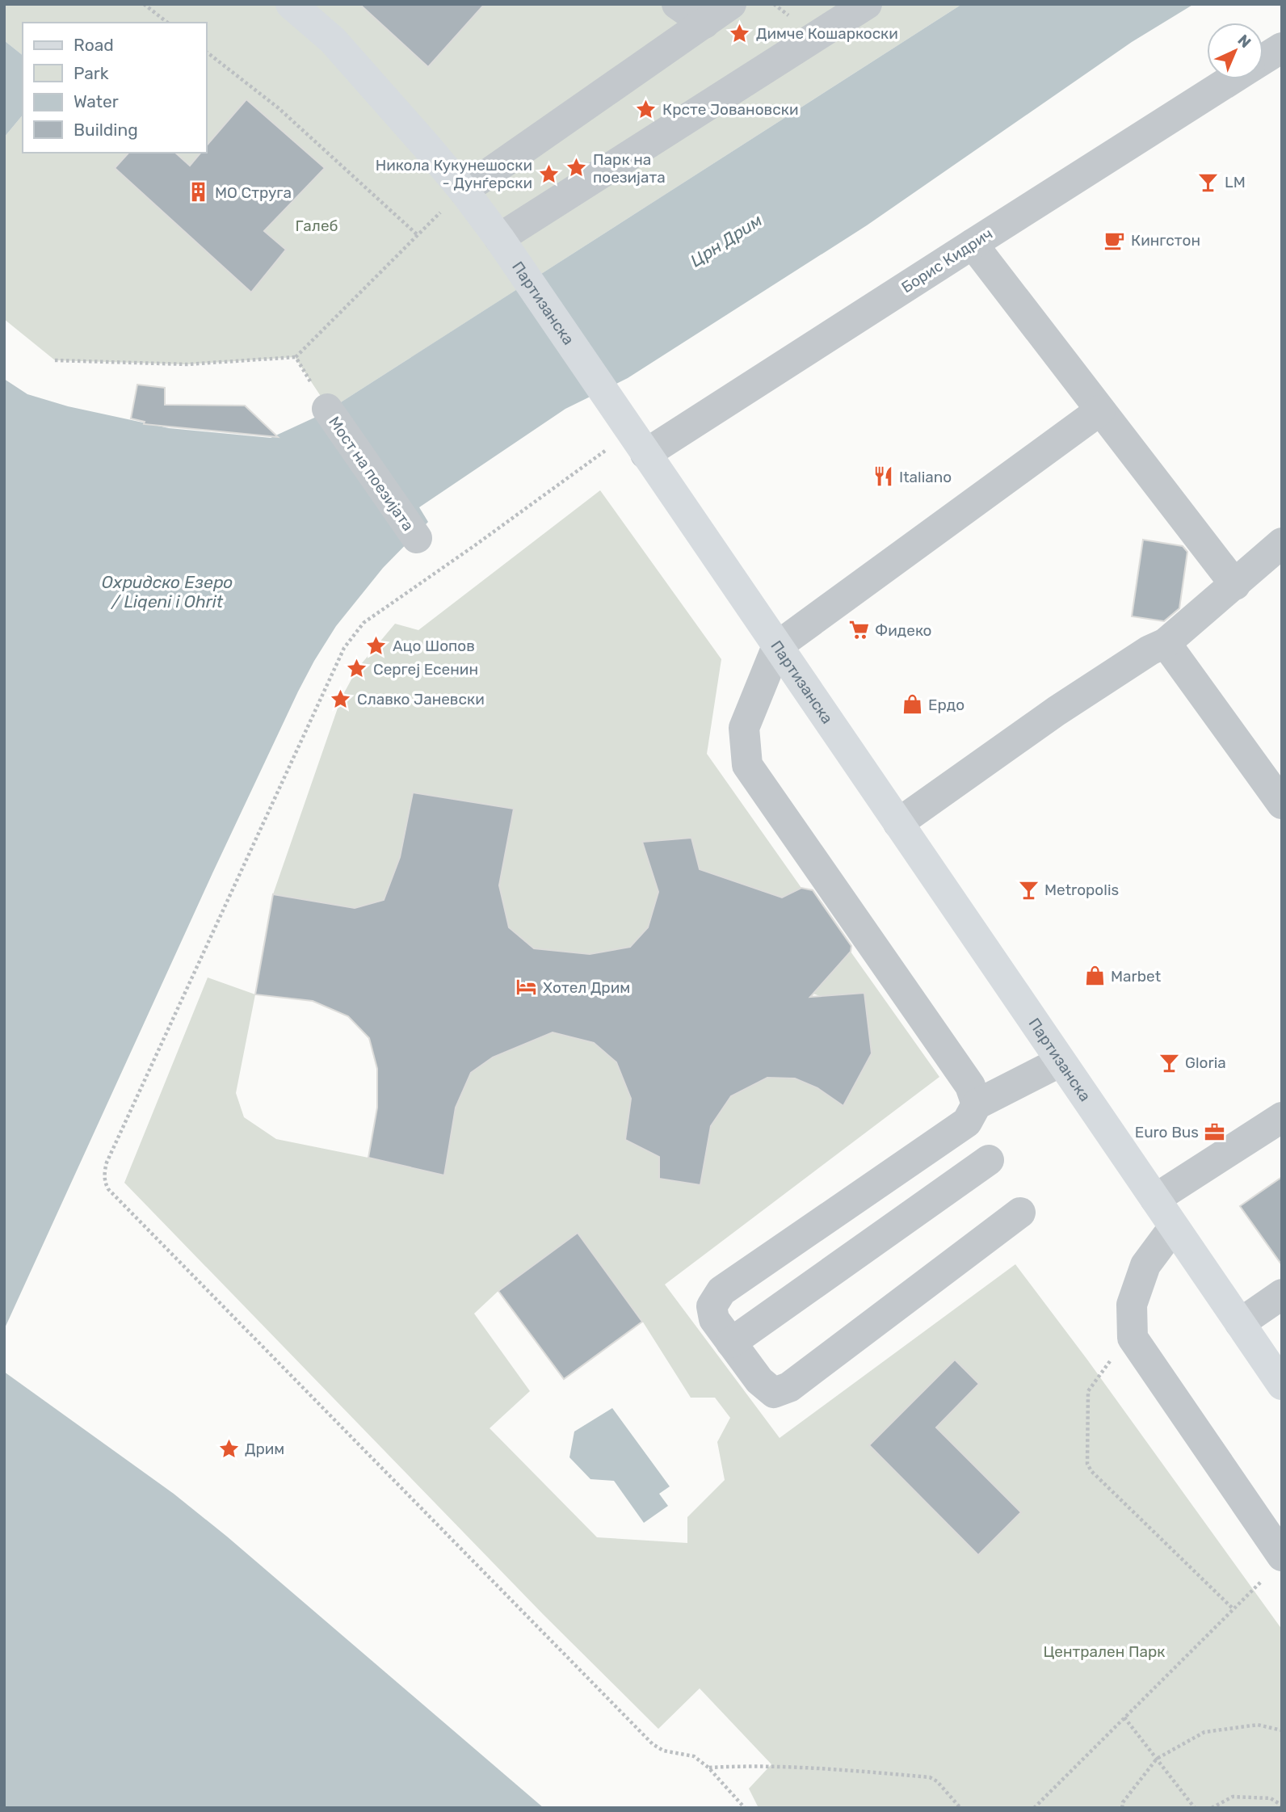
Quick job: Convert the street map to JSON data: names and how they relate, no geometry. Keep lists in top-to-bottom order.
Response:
{
  "streets": {
    "main road": ["Партизанска"],
    "street": ["Борис Кидрич", "Мост на поезијата"]
  },
  "crossings": [
    ["Борис Кидрич", "Партизанска"]
  ],
  "water": ["Црн Дрим", "Охридско Езеро / Liqeni i Ohrit"],
  "parks": ["Галеб", "Централен Парк"],
  "places": {
    "place": [
      "Димче Кошаркоски",
      "Крсте Јовановски",
      "Парк на поезијата",
      "Никола Кукунешоски - Дунѓерски",
      "Ацо Шопов",
      "Сергеј Есенин",
      "Славко Јаневски",
      "Дрим"
    ],
    "bar": ["LM", "Metropolis", "Gloria"],
    "building": ["МО Струга"],
    "cafe": ["Кингстон"],
    "restaurant": ["Italiano"],
    "supermarket": ["Фидеко"],
    "shop": ["Ердо", "Marbet"],
    "hotel": ["Хотел Дрим"],
    "office": ["Euro Bus"]
  },
  "legend": [
    "Road",
    "Park",
    "Water",
    "Building"
  ],
  "north": "top right"
}
